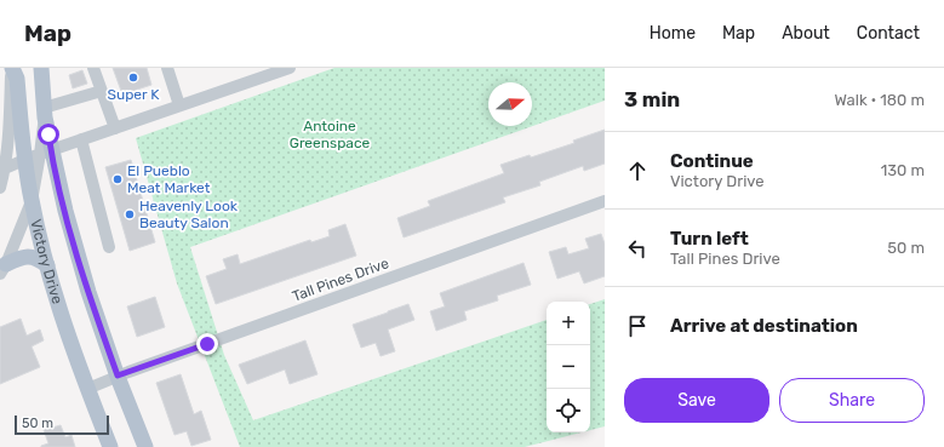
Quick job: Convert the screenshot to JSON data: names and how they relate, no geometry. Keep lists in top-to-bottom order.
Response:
{
  "streets": {
    "main road": ["Victory Drive"],
    "street": ["Tall Pines Drive"]
  },
  "crossings": [
    ["Victory Drive", "Tall Pines Drive"]
  ],
  "parks": ["Antoine Greenspace"],
  "places": ["Super K", "El Pueblo Meat Market", "Heavenly Look Beauty Salon"],
  "scale_bar": "50 m",
  "north": "right",
  "page": {
    "header": "Map",
    "nav": [
      "Home",
      "Map",
      "About",
      "Contact"
    ],
    "heading": ["3 min", "Walk · 180 m"],
    "list": [
      ["Continue", "Victory Drive", "130 m"],
      ["Turn left", "Tall Pines Drive", "50 m"],
      "Arrive at destination"
    ],
    "map_buttons": ["+", "−"],
    "buttons": ["Save", "Share"],
    "scale": "50 m"
  }
}
